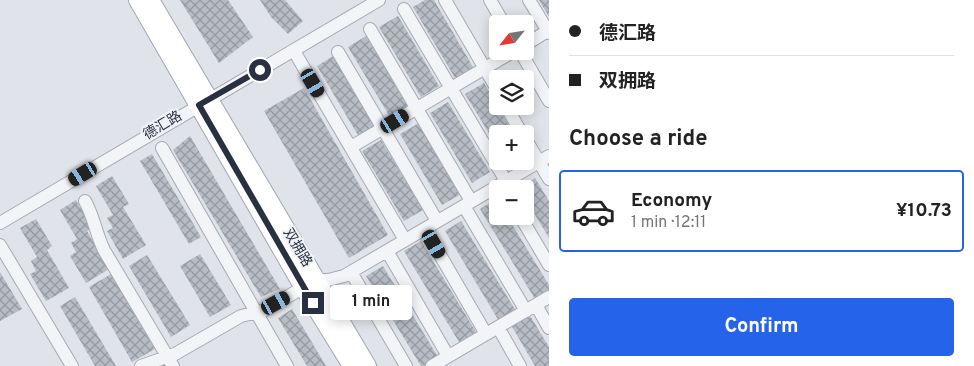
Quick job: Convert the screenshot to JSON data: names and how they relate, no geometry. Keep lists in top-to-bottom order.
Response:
{
  "streets": {
    "main road": ["双拥路"],
    "street": ["德汇路"]
  },
  "crossings": [
    ["德汇路", "双拥路"]
  ],
  "north": "bottom left",
  "page": {
    "banner": ["德汇路", "双拥路"],
    "map_buttons": ["+", "−"],
    "heading": "Choose a ride",
    "list": [
      {
        "name": "Economy",
        "note": "1 min · 12:11",
        "value": "¥10.73"
      }
    ],
    "bubble": "1 min",
    "buttons": "Confirm"
  }
}
